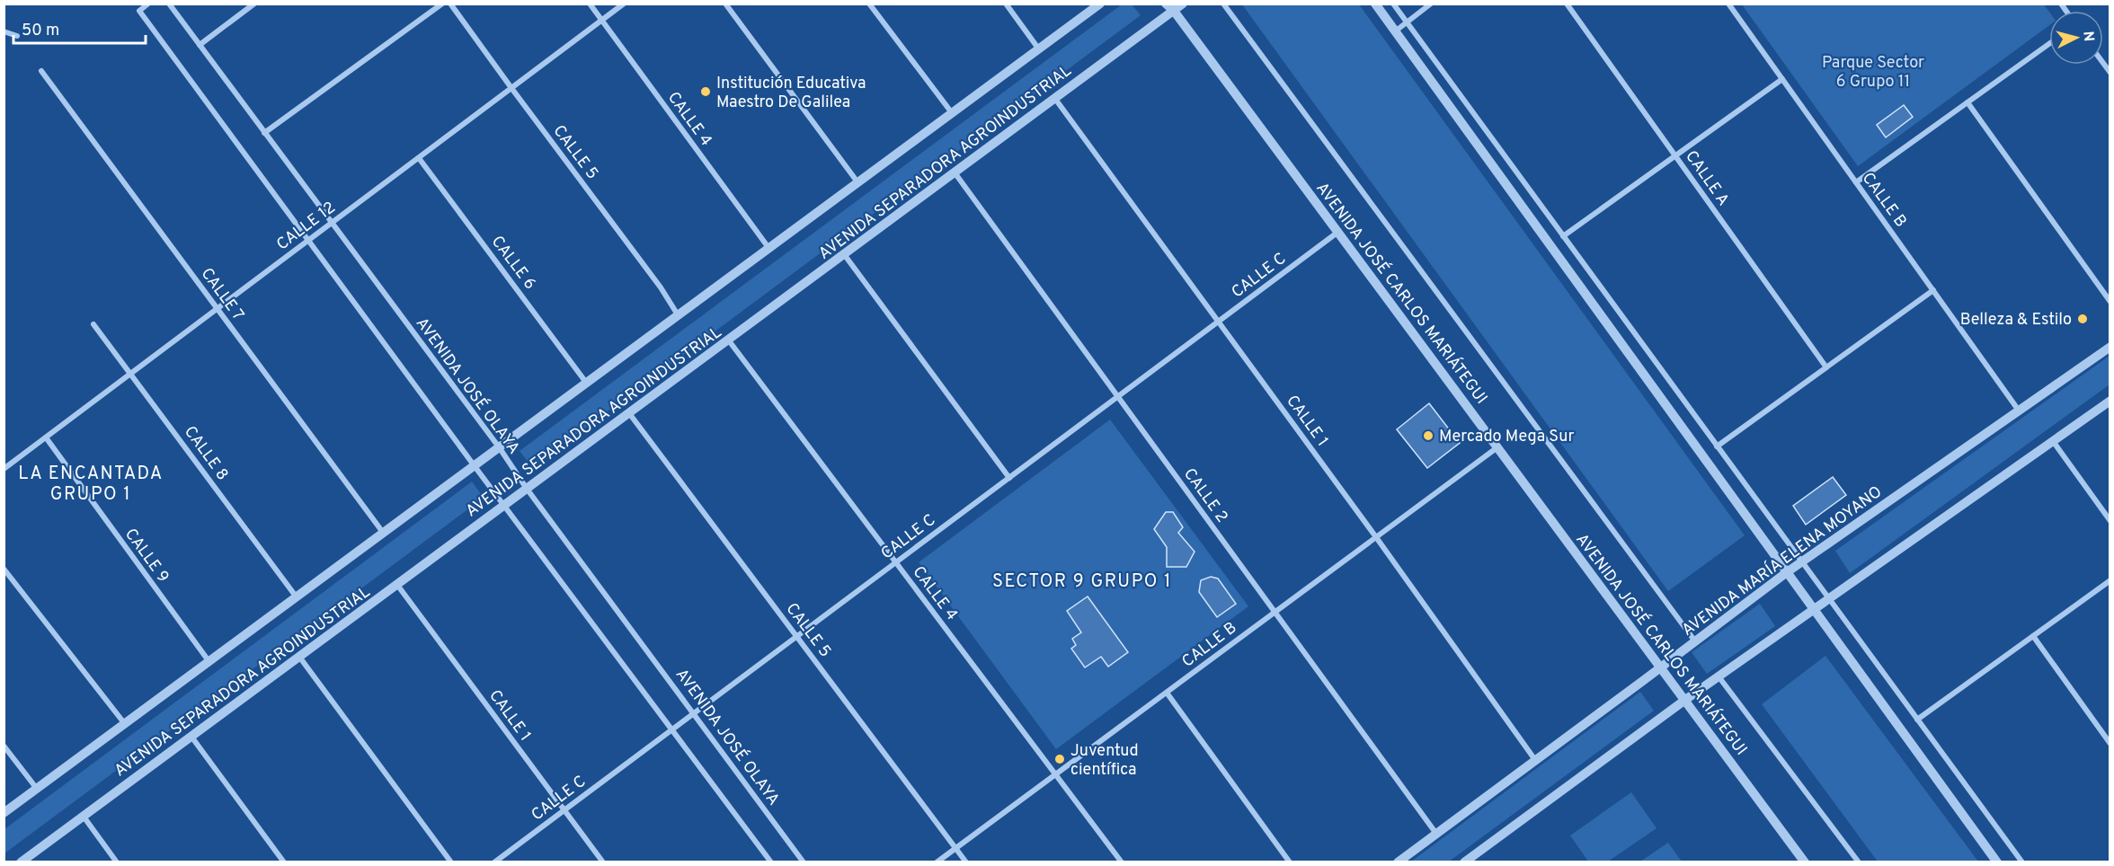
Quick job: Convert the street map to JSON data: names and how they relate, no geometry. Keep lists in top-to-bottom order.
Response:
{
  "streets": {
    "street": [
      "CALLE 4",
      "CALLE 5",
      "AVENIDA SEPARADORA AGROINDUSTRIAL",
      "CALLE A",
      "CALLE B",
      "CALLE 12",
      "CALLE 6",
      "CALLE C",
      "AVENIDA JOSÉ CARLOS MARIÁTEGUI",
      "CALLE 7",
      "AVENIDA JOSÉ OLAYA",
      "CALLE 1",
      "CALLE 8",
      "CALLE 2",
      "CALLE 9",
      "AVENIDA MARÍA ELENA MOYANO"
    ]
  },
  "crossings": [
    ["CALLE 4", "AVENIDA SEPARADORA AGROINDUSTRIAL"],
    ["CALLE 4", "CALLE B"],
    ["CALLE 4", "CALLE 12"],
    ["CALLE 4", "CALLE C"],
    ["CALLE 5", "AVENIDA SEPARADORA AGROINDUSTRIAL"],
    ["CALLE 5", "CALLE B"],
    ["CALLE 5", "CALLE 12"],
    ["CALLE 5", "CALLE C"],
    ["AVENIDA SEPARADORA AGROINDUSTRIAL", "CALLE 6"],
    ["AVENIDA SEPARADORA AGROINDUSTRIAL", "AVENIDA JOSÉ CARLOS MARIÁTEGUI"],
    ["AVENIDA SEPARADORA AGROINDUSTRIAL", "CALLE 7"],
    ["AVENIDA SEPARADORA AGROINDUSTRIAL", "AVENIDA JOSÉ OLAYA"],
    ["AVENIDA SEPARADORA AGROINDUSTRIAL", "CALLE 1"],
    ["AVENIDA SEPARADORA AGROINDUSTRIAL", "CALLE 8"],
    ["AVENIDA SEPARADORA AGROINDUSTRIAL", "CALLE 2"],
    ["AVENIDA SEPARADORA AGROINDUSTRIAL", "CALLE 9"],
    ["CALLE B", "AVENIDA JOSÉ CARLOS MARIÁTEGUI"],
    ["CALLE B", "CALLE 1"],
    ["CALLE B", "CALLE 2"],
    ["CALLE B", "AVENIDA MARÍA ELENA MOYANO"],
    ["CALLE 12", "CALLE 6"],
    ["CALLE 12", "CALLE 7"],
    ["CALLE 12", "AVENIDA JOSÉ OLAYA"],
    ["CALLE 12", "CALLE 8"],
    ["CALLE 12", "CALLE 9"],
    ["CALLE C", "AVENIDA JOSÉ CARLOS MARIÁTEGUI"],
    ["CALLE C", "AVENIDA JOSÉ OLAYA"],
    ["CALLE C", "CALLE 1"],
    ["CALLE C", "CALLE 2"],
    ["AVENIDA JOSÉ CARLOS MARIÁTEGUI", "AVENIDA MARÍA ELENA MOYANO"],
    ["CALLE 1", "AVENIDA MARÍA ELENA MOYANO"],
    ["CALLE 2", "AVENIDA MARÍA ELENA MOYANO"]
  ],
  "districts": ["LA ENCANTADA GRUPO 1", "SECTOR 9 GRUPO 1"],
  "parks": ["Parque Sector 6 Grupo 11"],
  "places": [
    "Institución Educativa Maestro De Galilea",
    "Belleza & Estilo",
    "Mercado Mega Sur",
    "Juventud científica"
  ],
  "scale_bar": "50 m",
  "north": "right"
}
